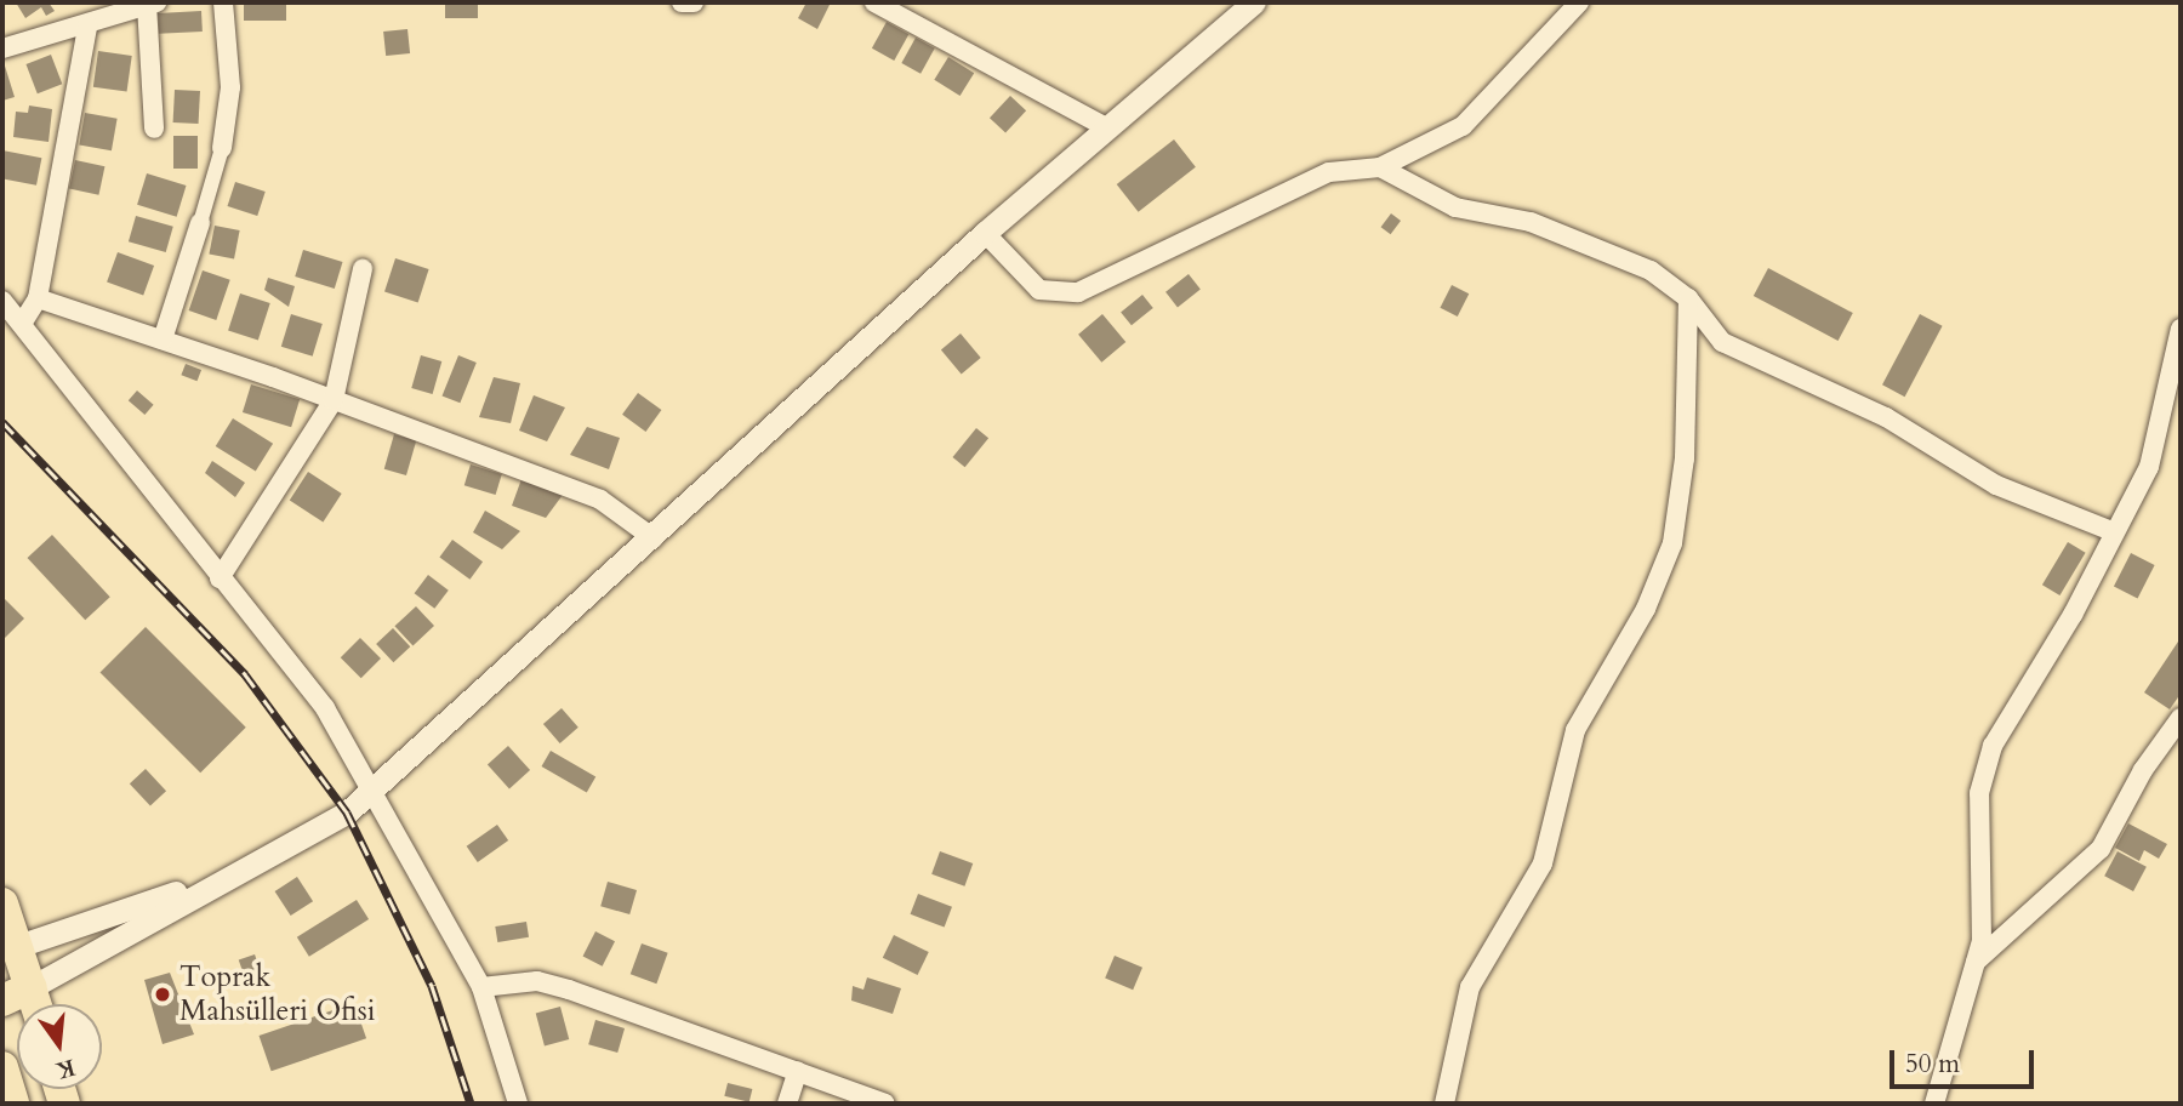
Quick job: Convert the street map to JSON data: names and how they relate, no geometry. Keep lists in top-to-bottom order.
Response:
{
  "places": ["Toprak Mahsülleri Ofisi"],
  "scale_bar": "50 m",
  "north": "bottom"
}
